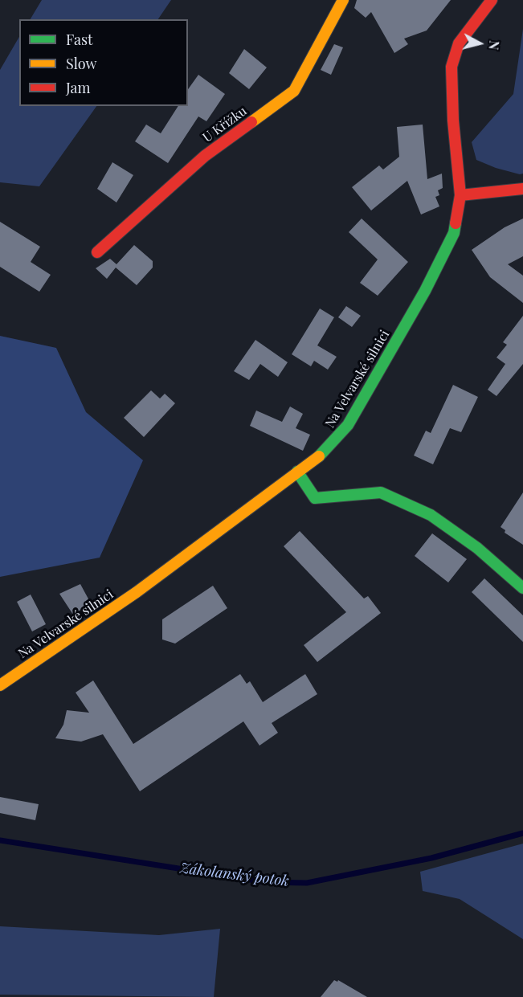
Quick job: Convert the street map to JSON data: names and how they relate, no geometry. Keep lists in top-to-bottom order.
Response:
{
  "streets": {
    "main road": ["U Křížku", "Na Velvarské silnici"]
  },
  "water": ["Zákolanský potok"],
  "legend": ["Fast", "Slow", "Jam"],
  "north": "right"
}
